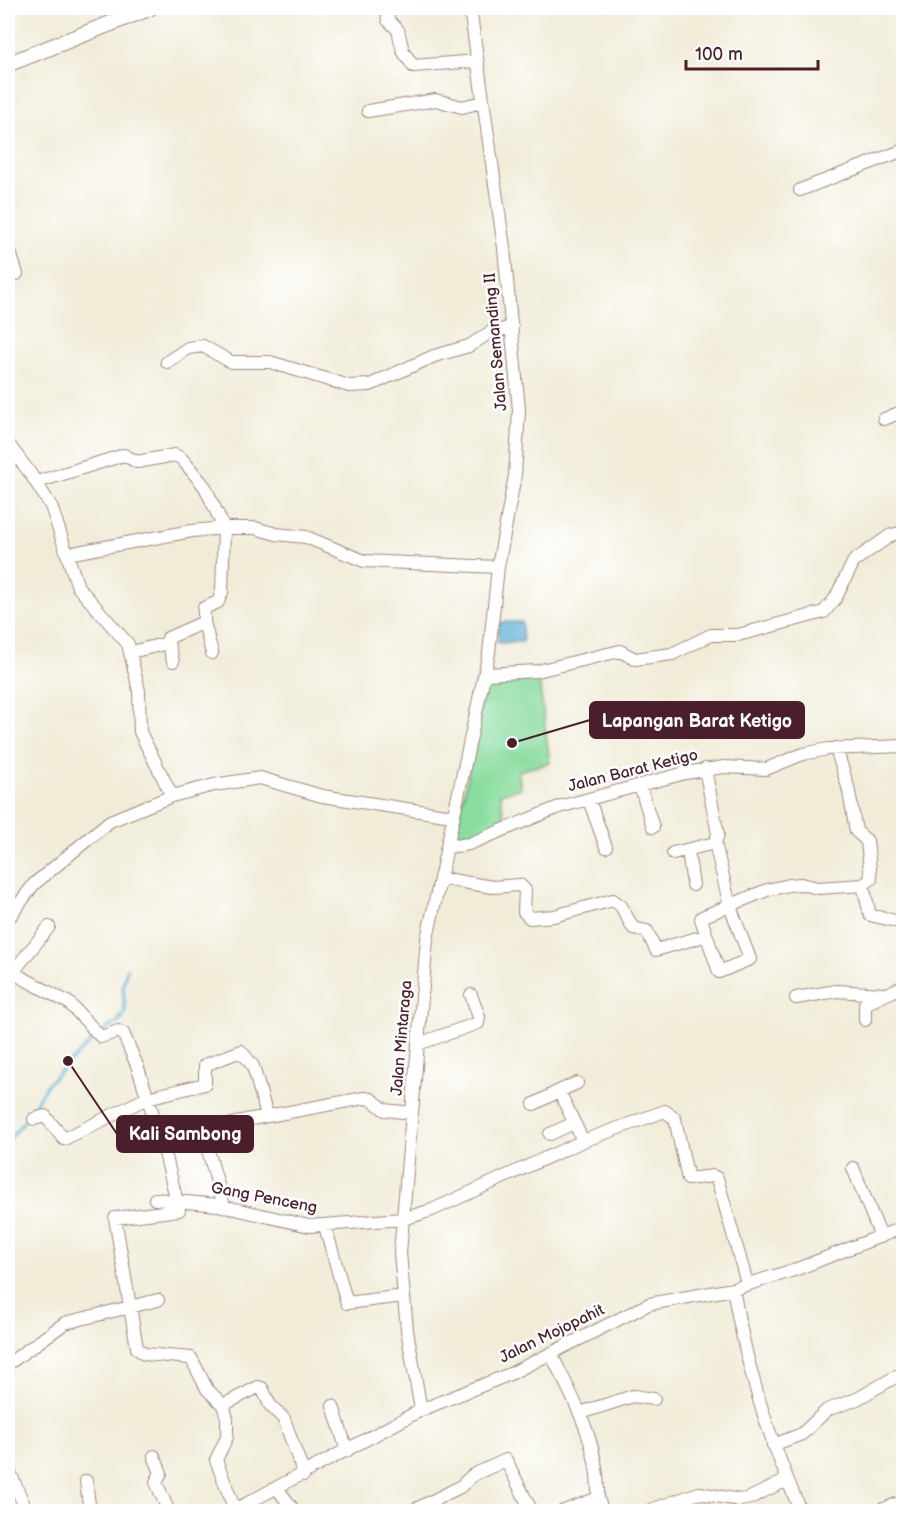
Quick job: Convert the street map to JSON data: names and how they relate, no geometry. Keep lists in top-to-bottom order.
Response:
{
  "streets": {
    "street": [
      "Jalan Semanding II",
      "Jalan Barat Ketigo",
      "Jalan Mintaraga",
      "Gang Penceng",
      "Jalan Mojopahit"
    ]
  },
  "crossings": [
    ["Jalan Semanding II", "Jalan Mintaraga"],
    ["Jalan Barat Ketigo", "Jalan Mintaraga"],
    ["Jalan Mintaraga", "Gang Penceng"],
    ["Jalan Mintaraga", "Jalan Mojopahit"],
    ["Gang Penceng", "Jalan Mojopahit"]
  ],
  "places": ["Lapangan Barat Ketigo", "Kali Sambong"],
  "scale_bar": "100 m"
}
